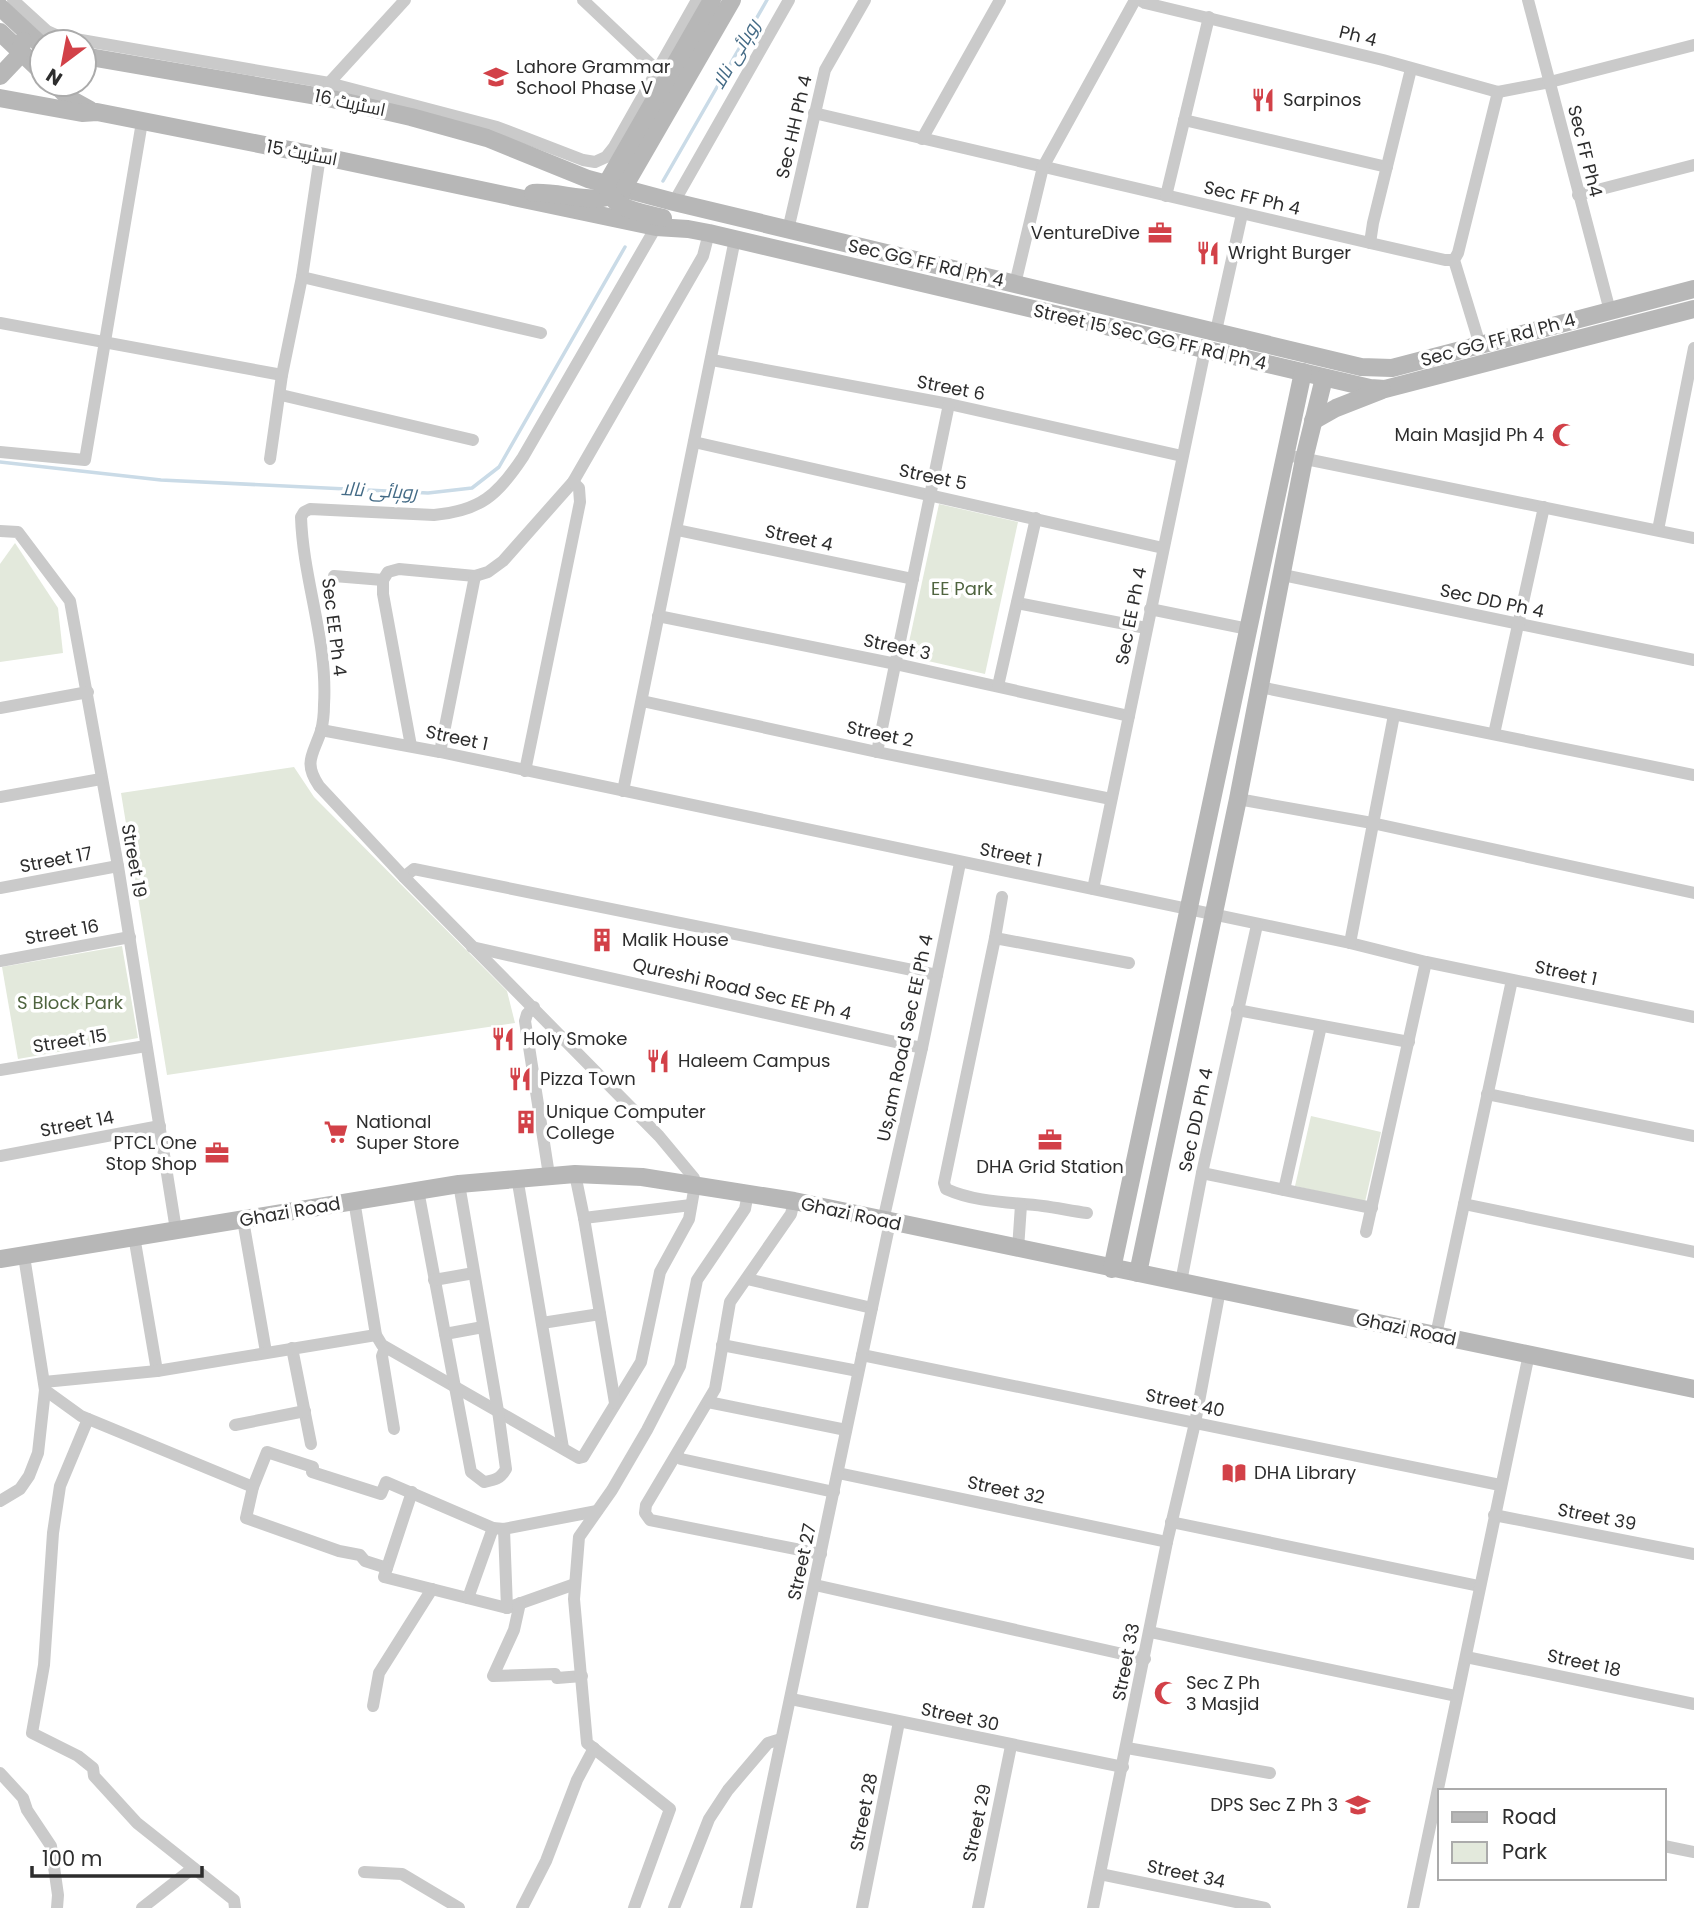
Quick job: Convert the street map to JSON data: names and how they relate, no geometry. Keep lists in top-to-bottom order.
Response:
{
  "streets": {
    "main road": [
      "اسٹریٹ 16",
      "اسٹریٹ 15",
      "Sec GG FF Rd Ph 4",
      "Street 15 Sec GG FF Rd Ph 4",
      "Ghazi Road"
    ],
    "street": [
      "Ph 4",
      "Sec HH Ph 4",
      "Sec FF Ph4",
      "Sec FF Ph 4",
      "Street 6",
      "Street 5",
      "Street 4",
      "Sec DD Ph 4",
      "Sec EE Ph 4",
      "Street 3",
      "Street 2",
      "Street 1",
      "Street 17",
      "Street 19",
      "Street 16",
      "Qureshi Road Sec EE Ph 4",
      "Us,am Road Sec EE Ph 4",
      "Street 15",
      "Street 14",
      "Street 40",
      "Street 32",
      "Street 39",
      "Street 27",
      "Street 33",
      "Street 18",
      "Street 30",
      "Street 28",
      "Street 29",
      "Street 34"
    ]
  },
  "crossings": [
    ["Ph 4", "Sec FF Ph 4"],
    ["اسٹریٹ 16", "Sec GG FF Rd Ph 4"],
    ["Sec HH Ph 4", "Sec FF Ph 4"],
    ["Sec HH Ph 4", "Sec GG FF Rd Ph 4"],
    ["Sec FF Ph4", "Sec GG FF Rd Ph 4"],
    ["اسٹریٹ 15", "Street 15 Sec GG FF Rd Ph 4"],
    ["Street 15 Sec GG FF Rd Ph 4", "Sec EE Ph 4"],
    ["Street 6", "Sec EE Ph 4"],
    ["Street 5", "Sec EE Ph 4"],
    ["Sec DD Ph 4", "Street 1"],
    ["Sec DD Ph 4", "Ghazi Road"],
    ["Sec EE Ph 4", "Street 3"],
    ["Sec EE Ph 4", "Street 2"],
    ["Sec EE Ph 4", "Street 1"],
    ["Sec EE Ph 4", "Qureshi Road Sec EE Ph 4"],
    ["Sec EE Ph 4", "Ghazi Road"],
    ["Street 1", "Us,am Road Sec EE Ph 4"],
    ["Street 17", "Street 19"],
    ["Street 19", "Street 16"],
    ["Street 19", "Street 15"],
    ["Street 19", "Street 14"],
    ["Street 19", "Ghazi Road"],
    ["Qureshi Road Sec EE Ph 4", "Us,am Road Sec EE Ph 4"],
    ["Us,am Road Sec EE Ph 4", "Ghazi Road"],
    ["Us,am Road Sec EE Ph 4", "Street 27"],
    ["Ghazi Road", "Street 27"],
    ["Ghazi Road", "Street 33"],
    ["Street 40", "Street 27"],
    ["Street 40", "Street 33"],
    ["Street 32", "Street 27"],
    ["Street 32", "Street 33"],
    ["Street 27", "Street 30"],
    ["Street 33", "Street 30"],
    ["Street 33", "Street 34"],
    ["Street 30", "Street 28"],
    ["Street 30", "Street 29"]
  ],
  "water": ["روہائی نالا"],
  "parks": ["EE Park", "S Block Park"],
  "places": {
    "school or university": ["Lahore Grammar School Phase V", "DPS Sec Z Ph 3"],
    "restaurant": [
      "Sarpinos",
      "Wright Burger",
      "Holy Smoke",
      "Haleem Campus",
      "Pizza Town"
    ],
    "office": ["VentureDive", "DHA Grid Station", "PTCL One Stop Shop"],
    "mosque": ["Main Masjid Ph 4", "Sec Z Ph 3 Masjid"],
    "building": ["Malik House", "Unique Computer College"],
    "supermarket": ["National Super Store"],
    "library": ["DHA Library"]
  },
  "legend": ["Road", "Park"],
  "scale_bar": "100 m",
  "north": "bottom left"
}
